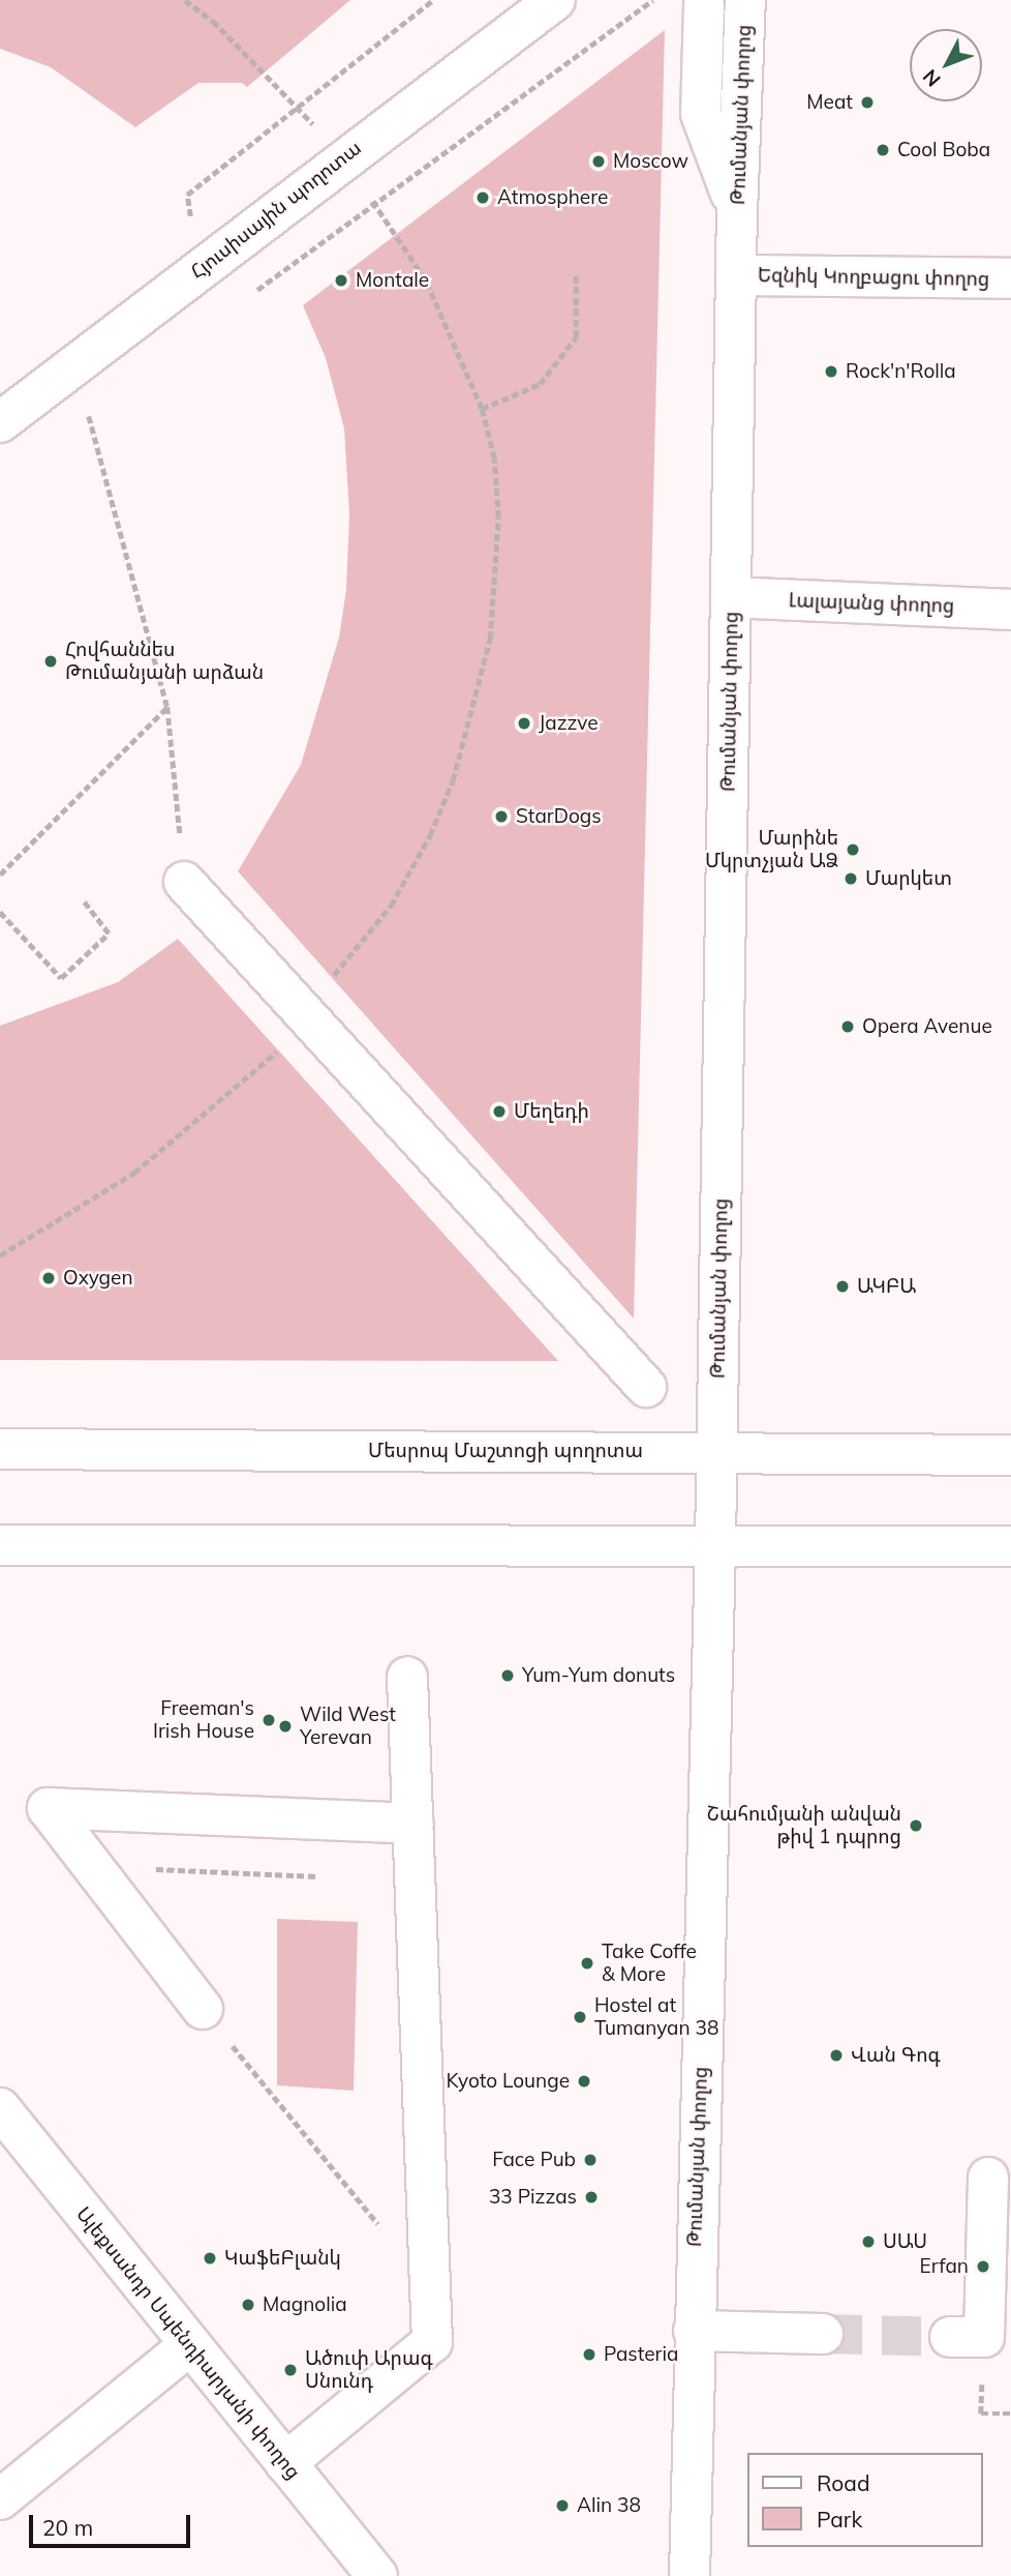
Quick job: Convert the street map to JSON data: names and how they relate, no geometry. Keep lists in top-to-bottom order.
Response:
{
  "streets": {
    "main road": [
      "Թումանյան փողոց",
      "Հյուսիսային պողոտա",
      "Եզնիկ Կողբացու փողոց",
      "Լալայանց փողոց",
      "Մեսրոպ Մաշտոցի պողոտա",
      "Ալեքսանդր Սպենդիարյանի փողոց"
    ]
  },
  "crossings": [
    ["Թումանյան փողոց", "Եզնիկ Կողբացու փողոց"],
    ["Թումանյան փողոց", "Լալայանց փողոց"],
    ["Թումանյան փողոց", "Մեսրոպ Մաշտոցի պողոտա"]
  ],
  "places": [
    "Meat",
    "Cool Boba",
    "Moscow",
    "Atmosphere",
    "Montale",
    "Rock'n'Rolla",
    "Հովհաննես Թումանյանի արձան",
    "Jazzve",
    "StarDogs",
    "Մարինե Մկրտչյան ԱՁ",
    "Մարկետ",
    "Opera Avenue",
    "Մեղեդի",
    "Oxygen",
    "ԱԿԲԱ",
    "Yum-Yum donuts",
    "Freeman's Irish House",
    "Wild West Yerevan",
    "Շահումյանի անվան թիվ 1 դպրոց",
    "Take Coffe & More",
    "Hostel at Tumanyan 38",
    "Վան Գոգ",
    "Kyoto Lounge",
    "Face Pub",
    "33 Pizzas",
    "ՍԱՍ",
    "ԿաֆեԲլանկ",
    "Erfan",
    "Magnolia",
    "Pasteria",
    "Ածուփ Արագ Սնունդ",
    "Alin 38"
  ],
  "legend": ["Road", "Park"],
  "scale_bar": "20 m",
  "north": "bottom left"
}
